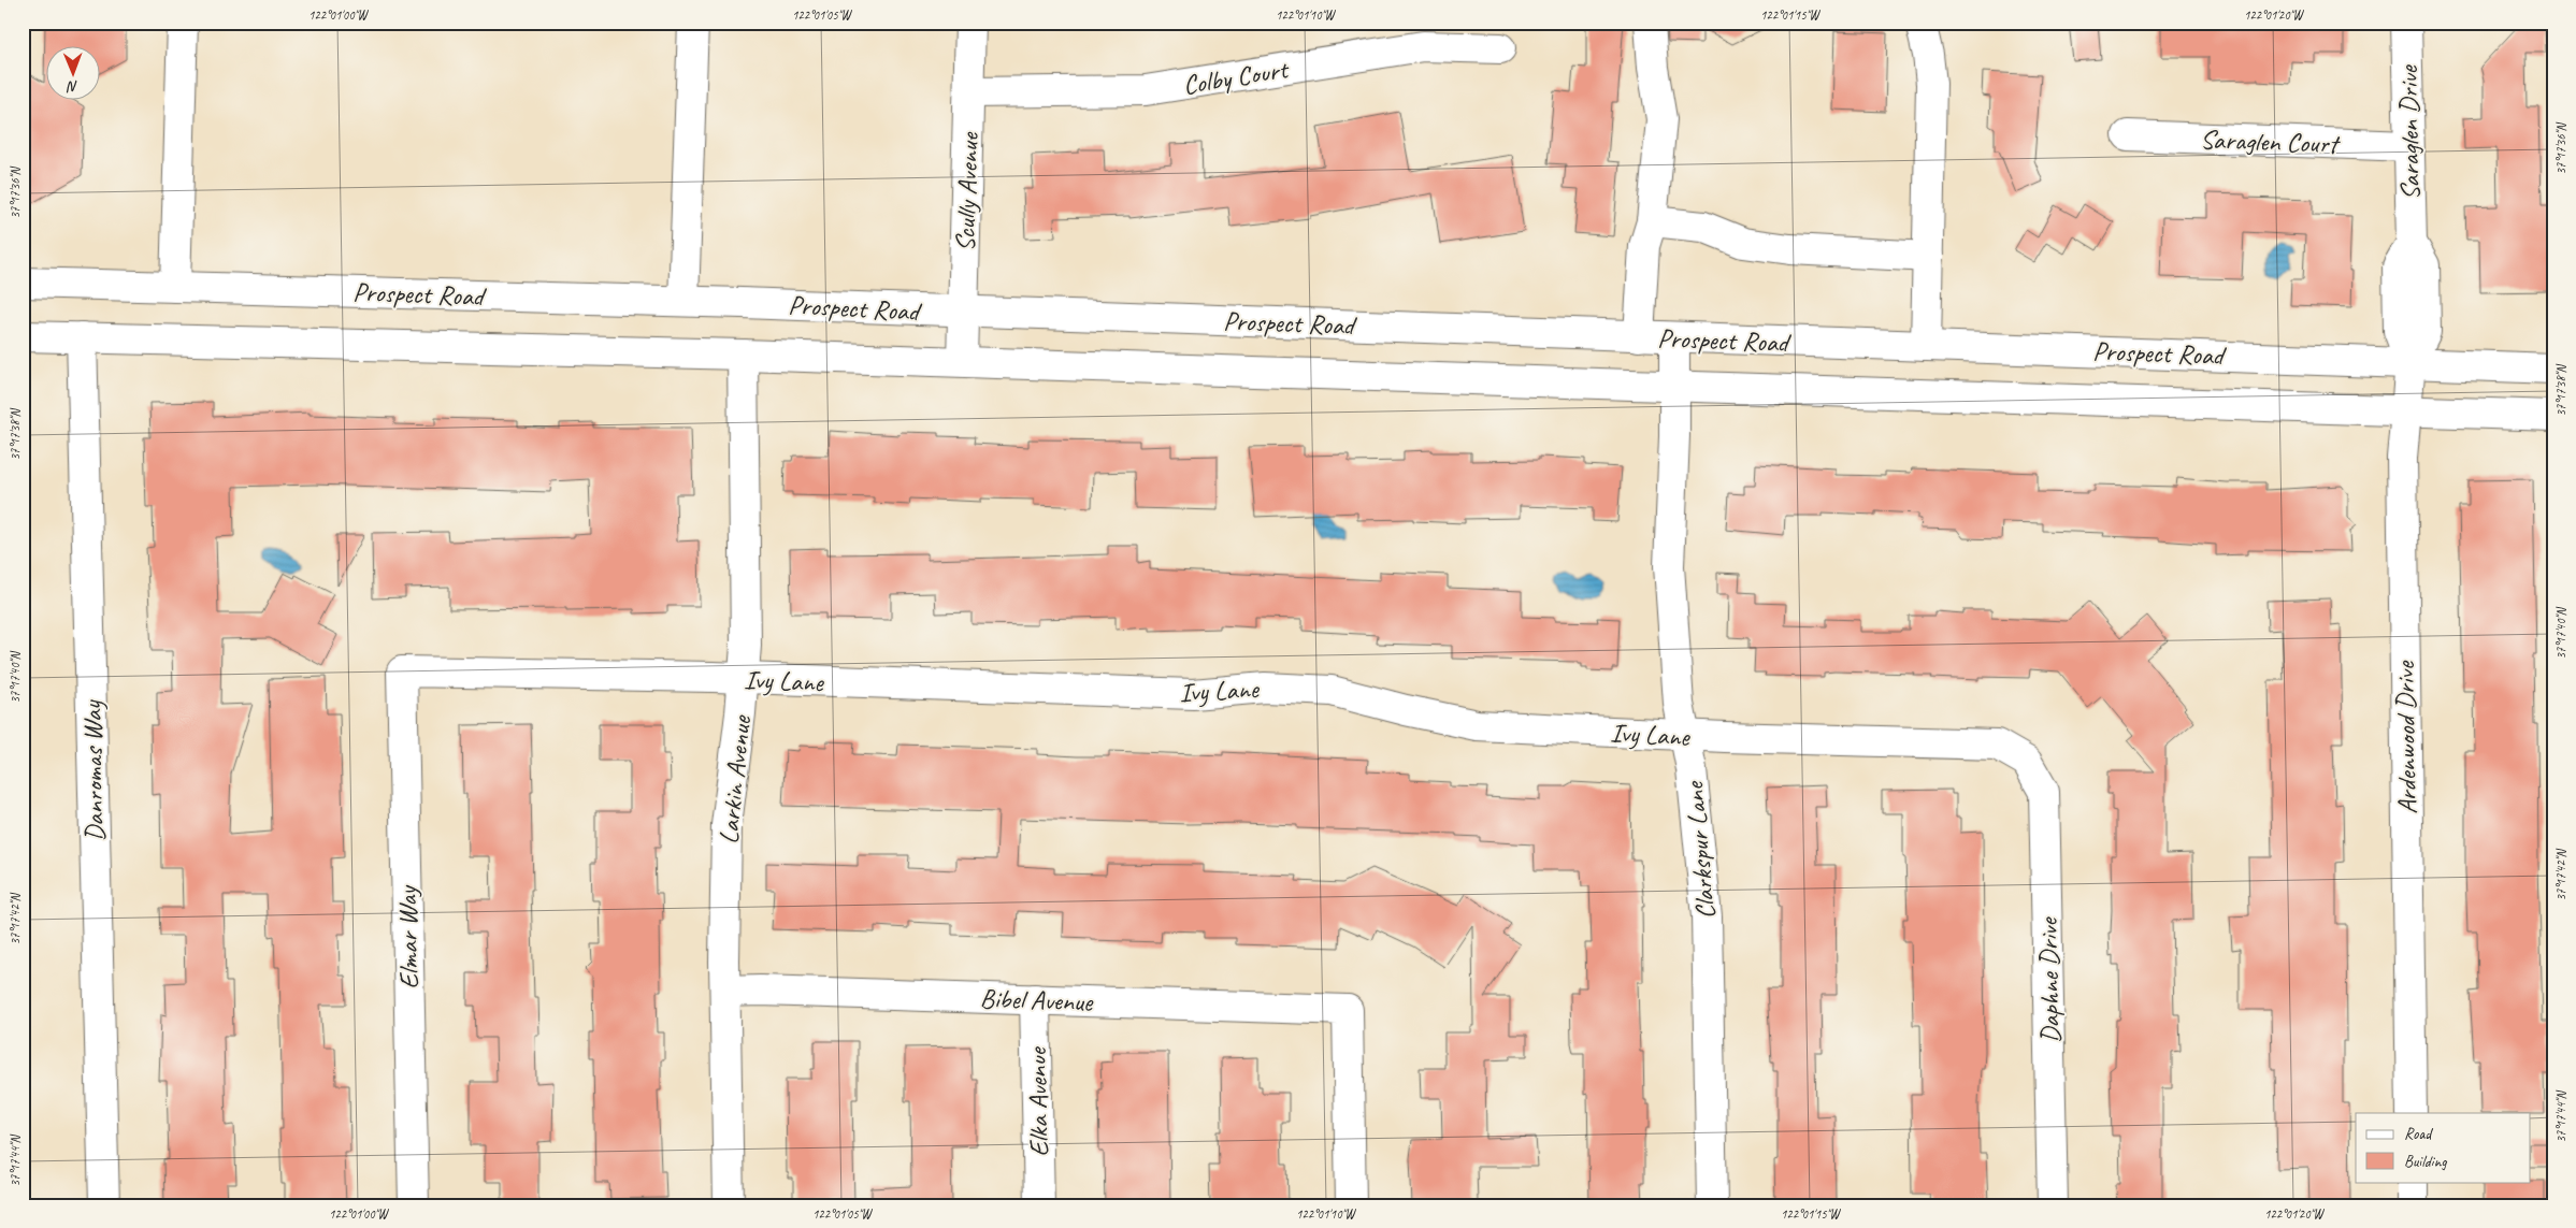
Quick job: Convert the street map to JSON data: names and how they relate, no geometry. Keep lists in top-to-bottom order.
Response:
{
  "streets": {
    "street": [
      "Colby Court",
      "Saraglen Drive",
      "Saraglen Court",
      "Scully Avenue",
      "Prospect Road",
      "Ivy Lane",
      "Ardenwood Drive",
      "Danromas Way",
      "Larkin Avenue",
      "Clarkspur Lane",
      "Elmar Way",
      "Daphne Drive",
      "Bibel Avenue",
      "Elka Avenue"
    ]
  },
  "crossings": [
    ["Colby Court", "Scully Avenue"],
    ["Saraglen Drive", "Saraglen Court"],
    ["Saraglen Drive", "Prospect Road"],
    ["Saraglen Drive", "Ardenwood Drive"],
    ["Scully Avenue", "Prospect Road"],
    ["Prospect Road", "Ardenwood Drive"],
    ["Prospect Road", "Danromas Way"],
    ["Prospect Road", "Larkin Avenue"],
    ["Prospect Road", "Clarkspur Lane"],
    ["Ivy Lane", "Larkin Avenue"],
    ["Ivy Lane", "Clarkspur Lane"],
    ["Ivy Lane", "Elmar Way"],
    ["Ivy Lane", "Daphne Drive"],
    ["Larkin Avenue", "Bibel Avenue"],
    ["Bibel Avenue", "Elka Avenue"]
  ],
  "legend": ["Road", "Building"],
  "north": "bottom",
  "coordinates": [
    "122°01'00\"W",
    "122°01'05\"W",
    "122°01'10\"W",
    "122°01'15\"W",
    "122°01'20\"W",
    "37°17'36\"N",
    "37°17'38\"N",
    "37°17'40\"N",
    "37°17'42\"N",
    "37°17'44\"N"
  ]
}
